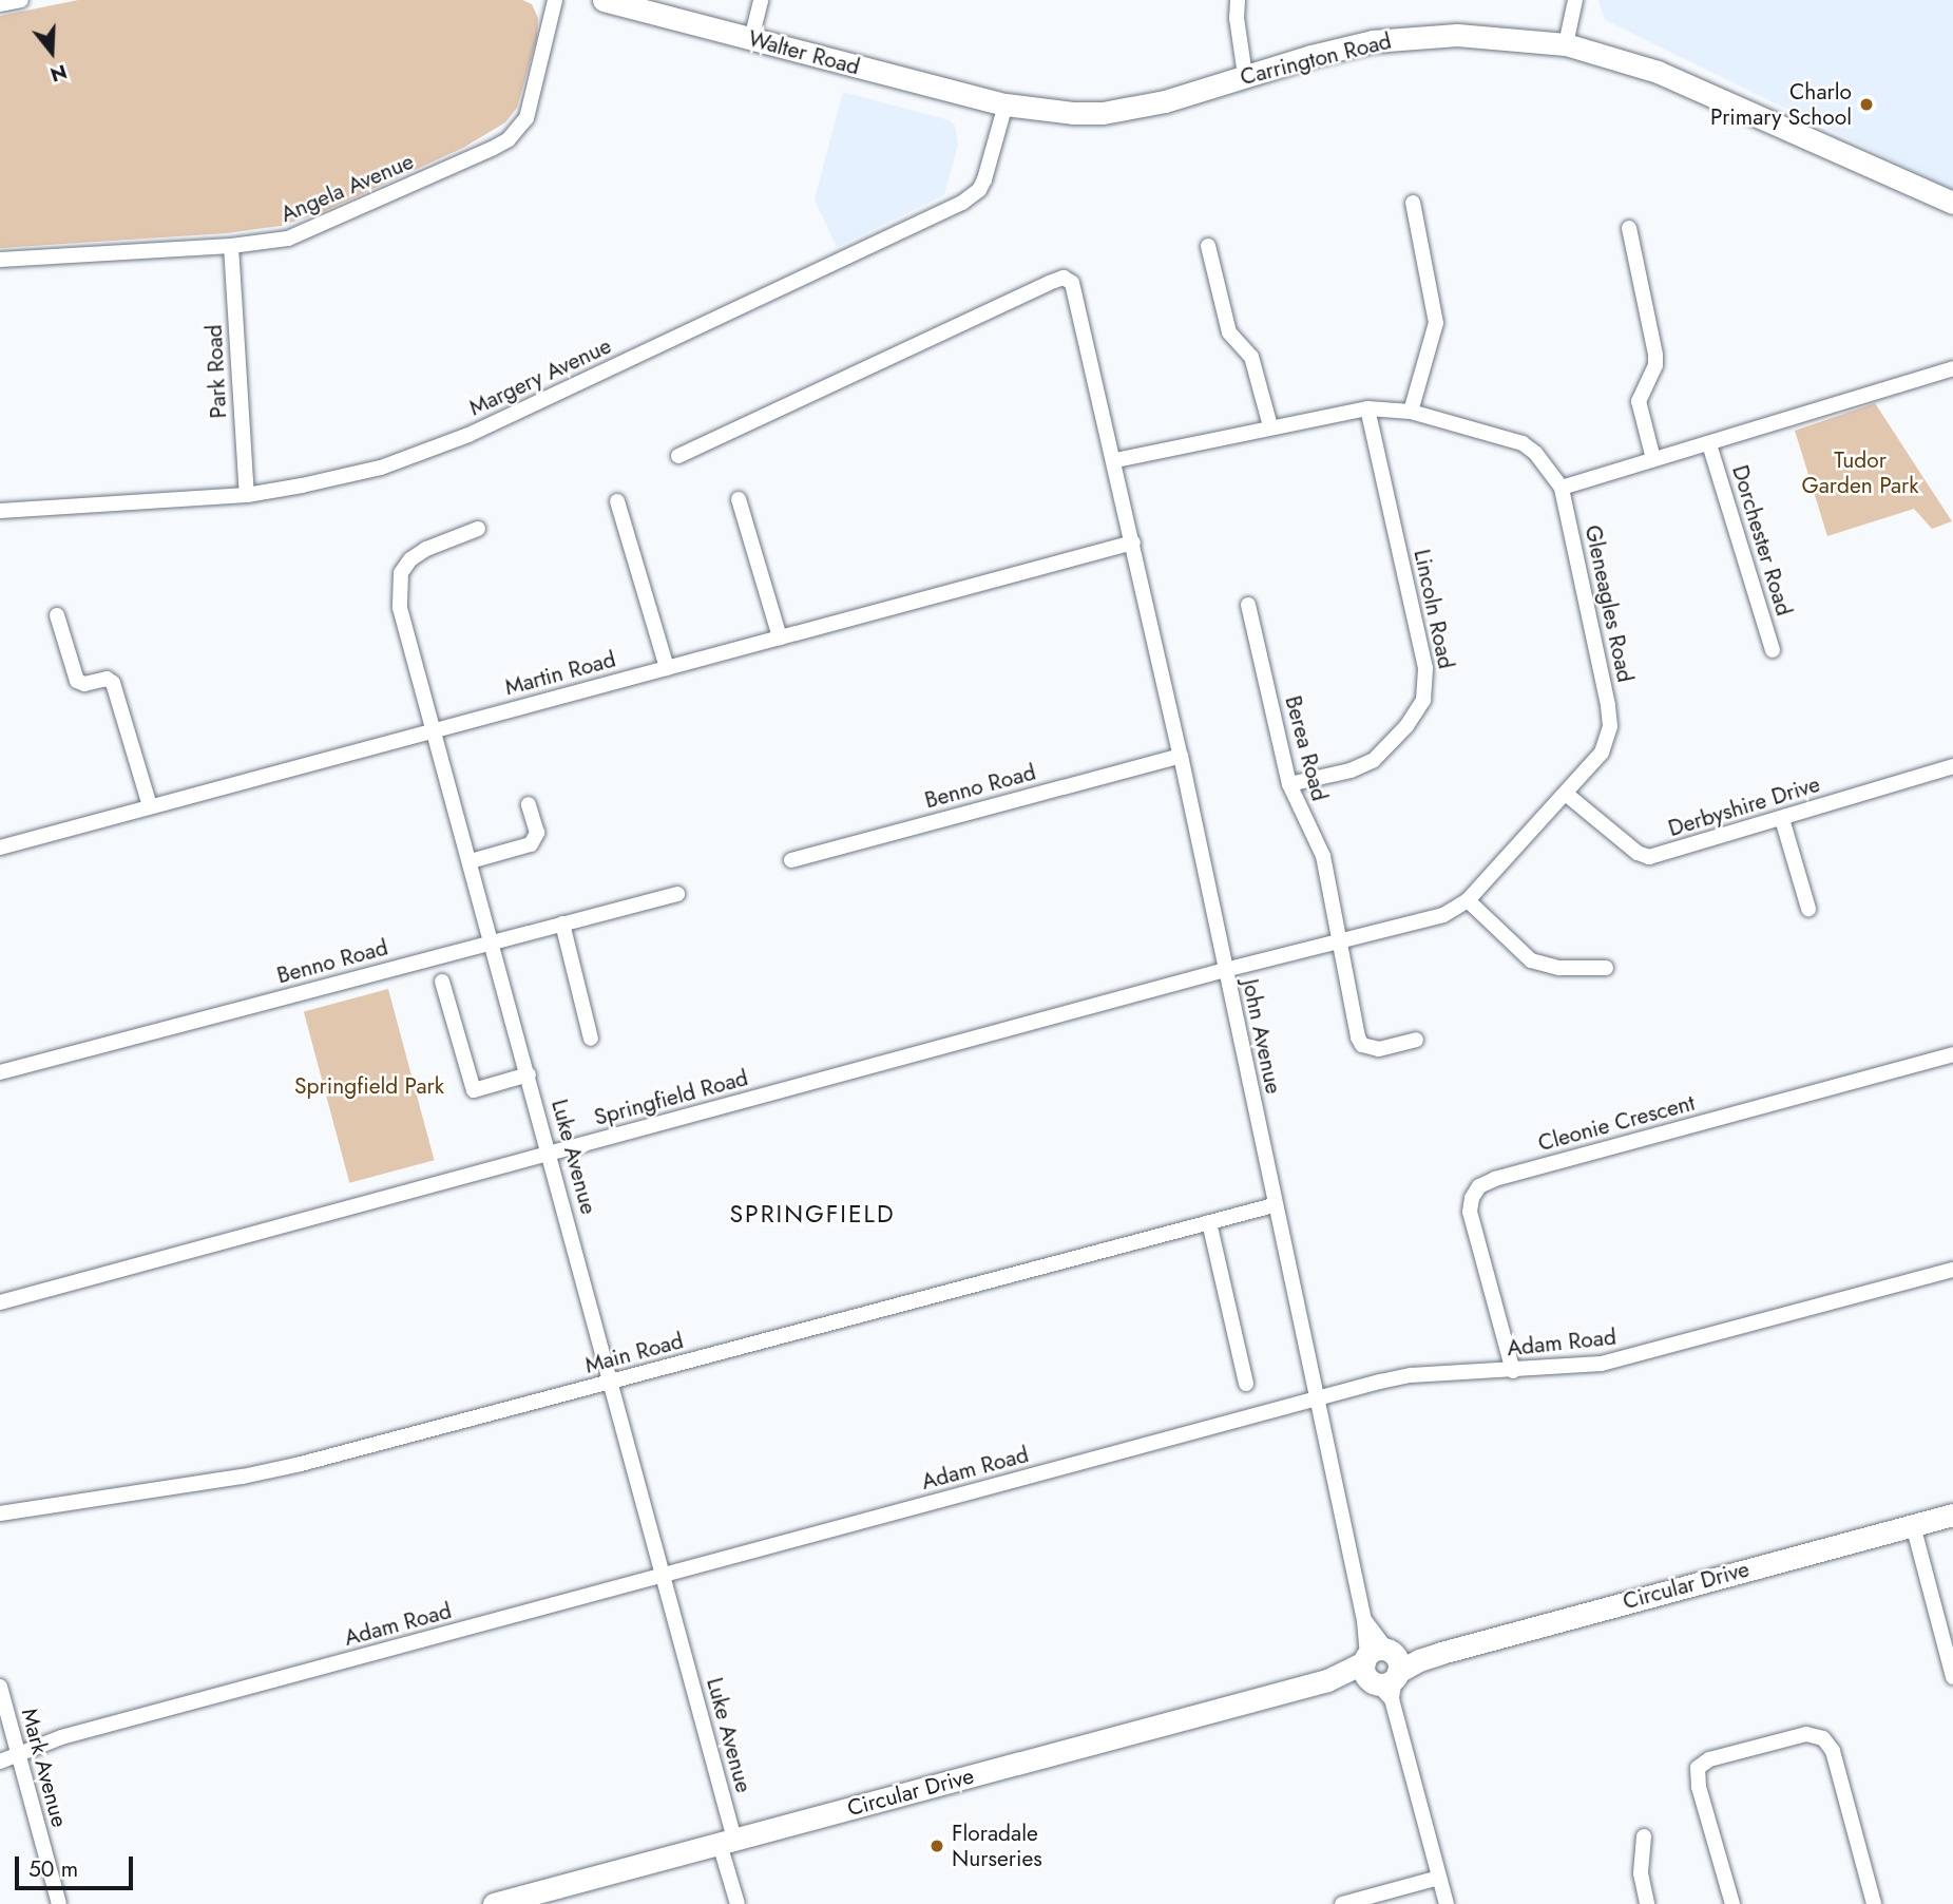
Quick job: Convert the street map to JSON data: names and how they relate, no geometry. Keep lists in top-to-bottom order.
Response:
{
  "streets": {
    "street": [
      "Walter Road",
      "Carrington Road",
      "Angela Avenue",
      "Park Road",
      "Margery Avenue",
      "Dorchester Road",
      "Gleneagles Road",
      "Lincoln Road",
      "Martin Road",
      "Berea Road",
      "Benno Road",
      "Derbyshire Drive",
      "John Avenue",
      "Springfield Road",
      "Cleonie Crescent",
      "Luke Avenue",
      "Adam Road",
      "Main Road",
      "Circular Drive",
      "Mark Avenue"
    ]
  },
  "crossings": [
    ["Walter Road", "Carrington Road"],
    ["Walter Road", "Margery Avenue"],
    ["Carrington Road", "Margery Avenue"],
    ["Angela Avenue", "Park Road"],
    ["Park Road", "Margery Avenue"],
    ["Gleneagles Road", "Lincoln Road"],
    ["Gleneagles Road", "Berea Road"],
    ["Gleneagles Road", "Derbyshire Drive"],
    ["Gleneagles Road", "John Avenue"],
    ["Gleneagles Road", "Springfield Road"],
    ["Lincoln Road", "Berea Road"],
    ["Martin Road", "John Avenue"],
    ["Martin Road", "Luke Avenue"],
    ["Benno Road", "John Avenue"],
    ["Benno Road", "Luke Avenue"],
    ["John Avenue", "Springfield Road"],
    ["John Avenue", "Adam Road"],
    ["John Avenue", "Main Road"],
    ["John Avenue", "Circular Drive"],
    ["Springfield Road", "Luke Avenue"],
    ["Cleonie Crescent", "Adam Road"],
    ["Luke Avenue", "Adam Road"],
    ["Luke Avenue", "Main Road"],
    ["Luke Avenue", "Circular Drive"],
    ["Adam Road", "Mark Avenue"]
  ],
  "districts": ["SPRINGFIELD"],
  "parks": ["Tudor Garden Park", "Springfield Park"],
  "places": ["Charlo Primary School", "Floradale Nurseries"],
  "scale_bar": "50 m",
  "north": "bottom"
}
